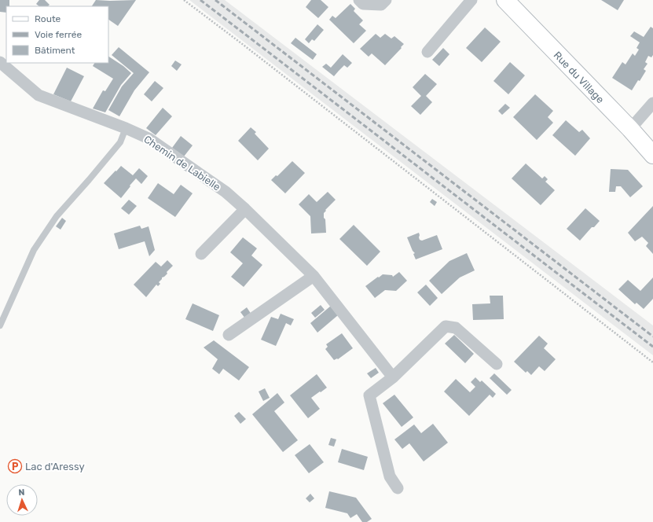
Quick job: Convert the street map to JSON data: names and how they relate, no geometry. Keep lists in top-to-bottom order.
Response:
{
  "streets": {
    "main road": ["Rue du Village"],
    "street": ["Chemin de Labielle"]
  },
  "places": {
    "parking": ["Lac d'Aressy"]
  },
  "legend": ["Route", "Voie ferrée", "Bâtiment"],
  "north": "top"
}
